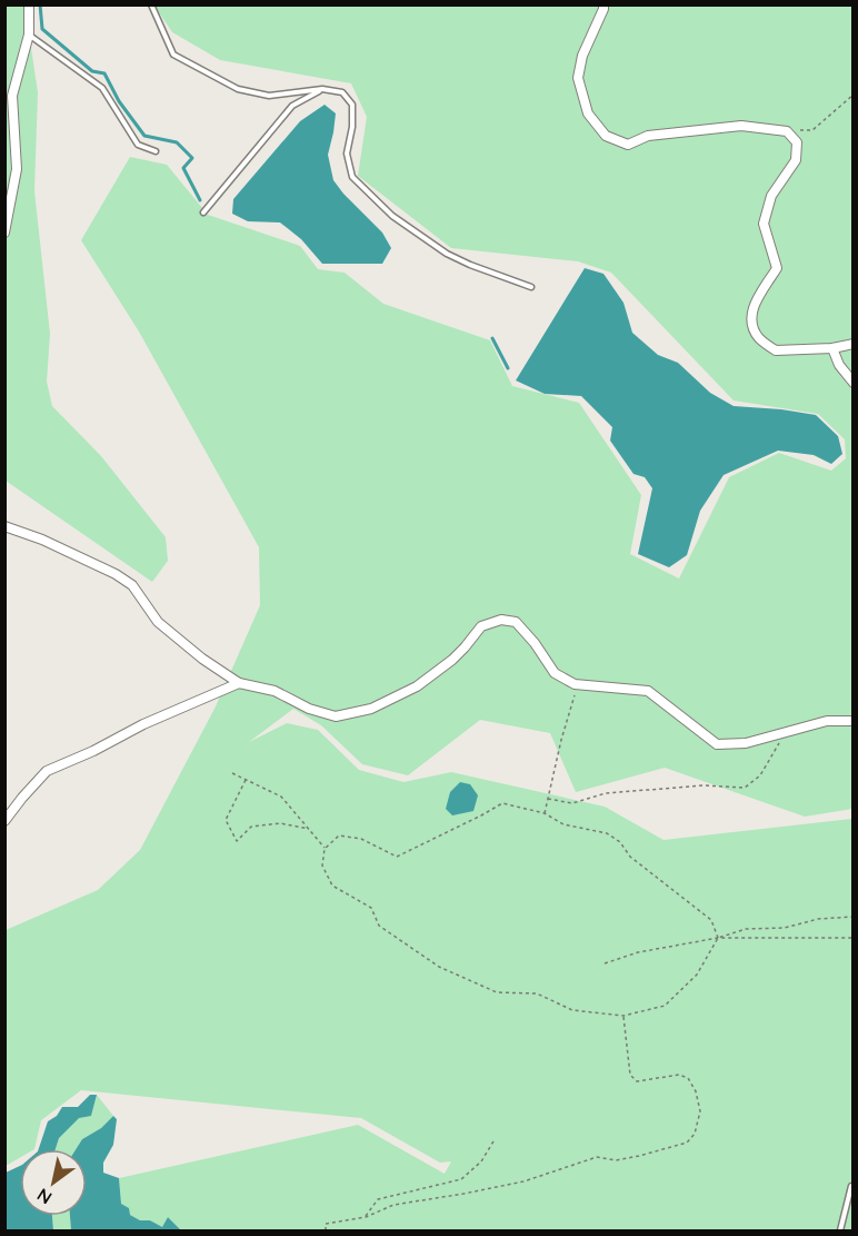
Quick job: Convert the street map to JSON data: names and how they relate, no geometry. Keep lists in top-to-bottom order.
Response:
{
  "north": "bottom left"
}
